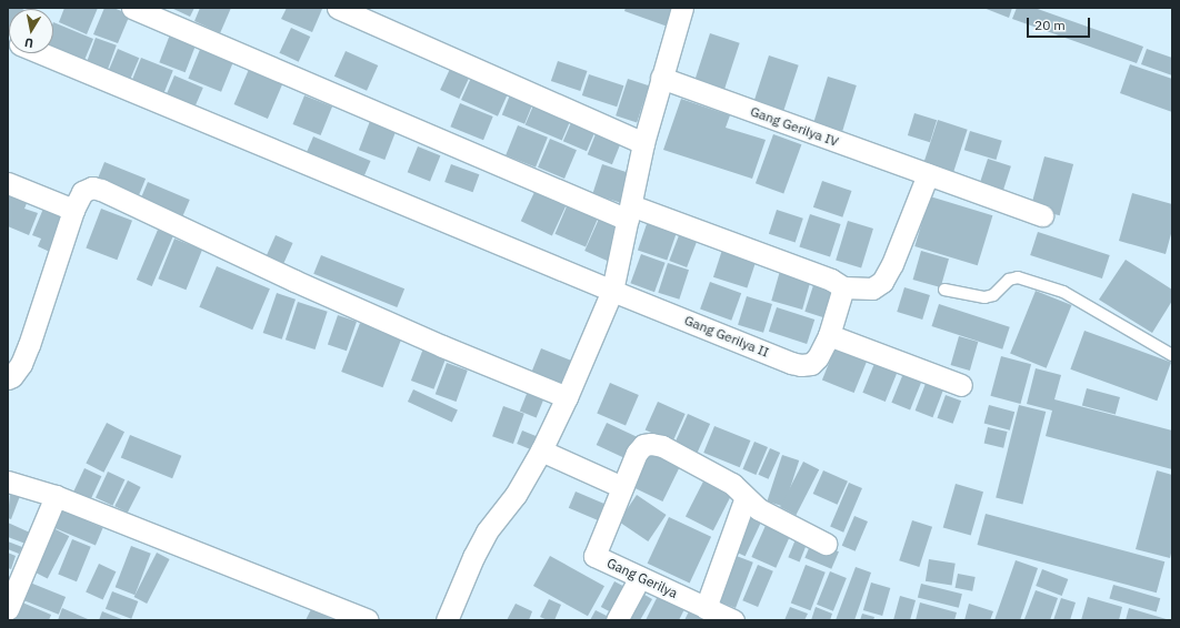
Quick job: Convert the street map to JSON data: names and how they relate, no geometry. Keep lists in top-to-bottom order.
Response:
{
  "streets": {
    "street": ["Gang Gerilya IV", "Gang Gerilya II", "Gang Gerilya"]
  },
  "scale_bar": "20 m",
  "north": "bottom"
}
